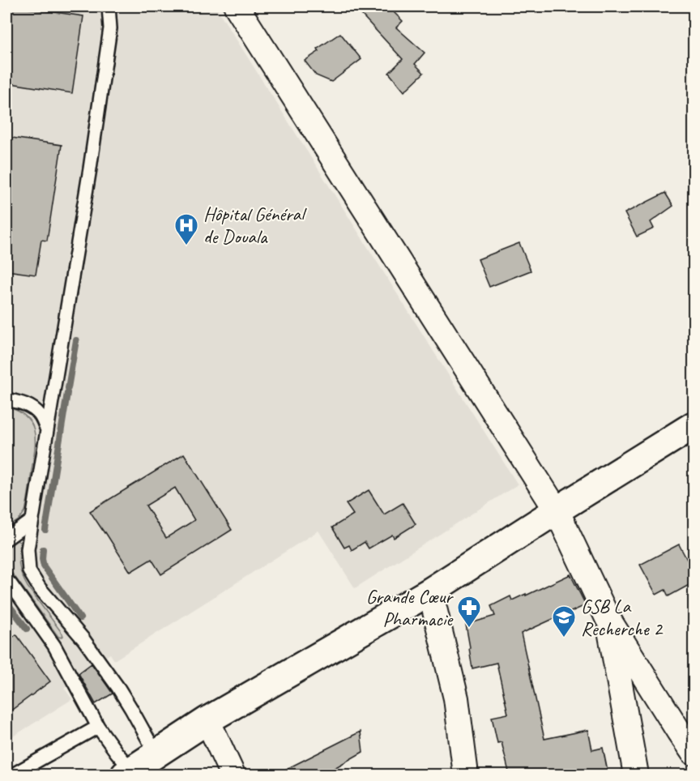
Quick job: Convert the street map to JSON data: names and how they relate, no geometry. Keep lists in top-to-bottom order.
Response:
{
  "places": {
    "hospital": ["Hôpital Général de Douala"],
    "pharmacy": ["Grande Cœur Pharmacie"],
    "school or university": ["GSB La Recherche 2"]
  }
}
